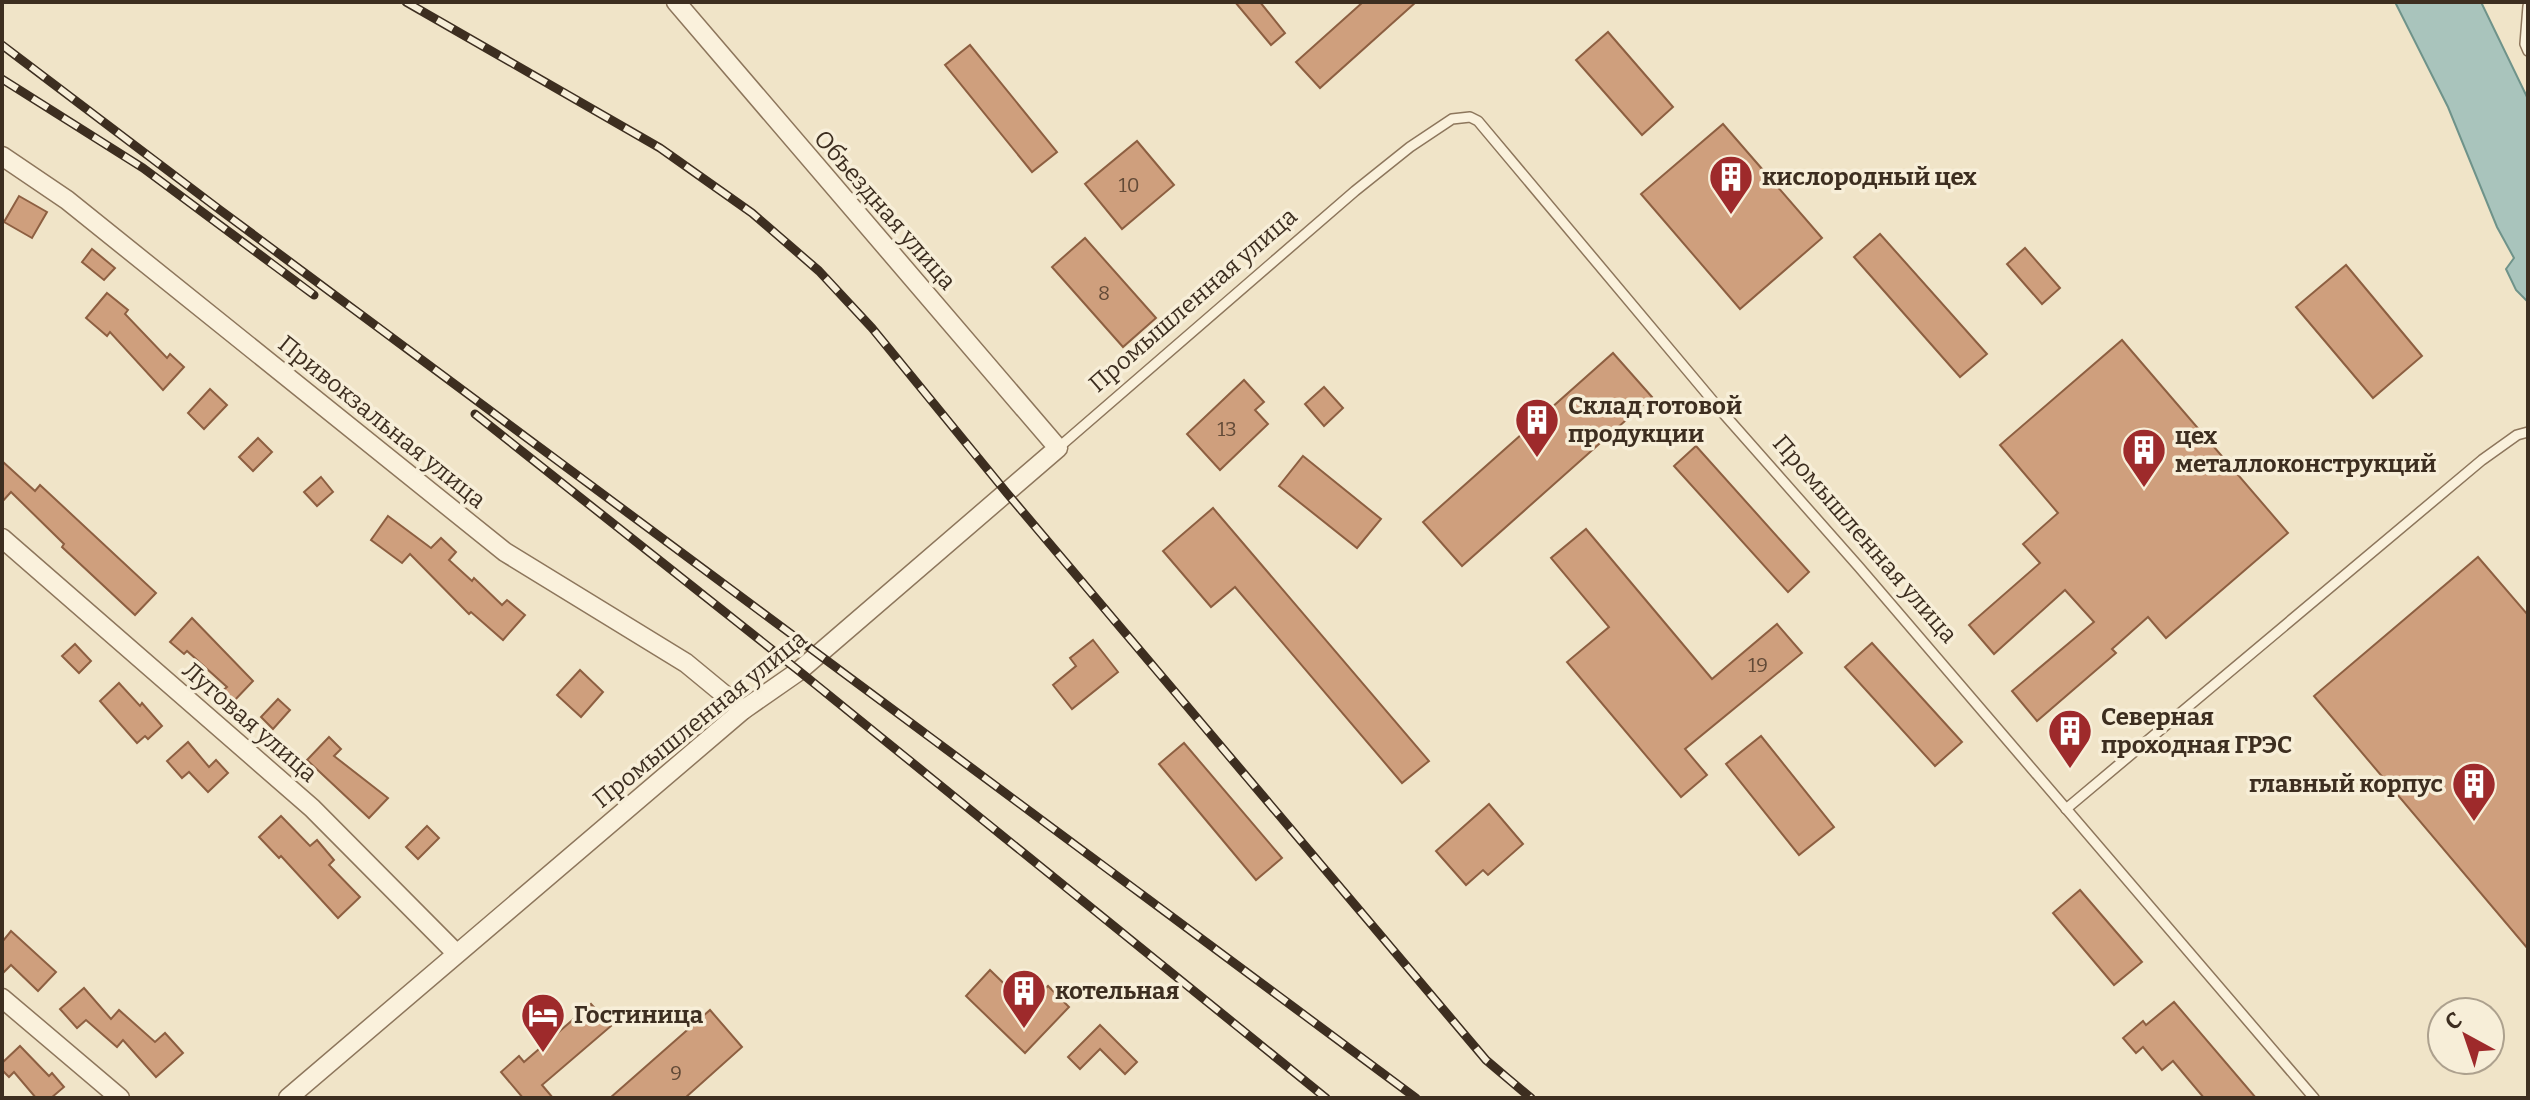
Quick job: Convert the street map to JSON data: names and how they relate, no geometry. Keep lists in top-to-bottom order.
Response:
{
  "streets": {
    "street": [
      "Объездная улица",
      "Промышленная улица",
      "Привокзальная улица",
      "Луговая улица"
    ]
  },
  "crossings": [
    ["Объездная улица", "Промышленная улица"],
    ["Промышленная улица", "Привокзальная улица"],
    ["Промышленная улица", "Луговая улица"]
  ],
  "places": {
    "building": [
      "кислородный цех",
      "Склад готовой продукции",
      "цех металлоконструкций",
      "Северная проходная ГРЭС",
      "главный корпус",
      "котельная"
    ],
    "hotel": ["Гостиница"]
  },
  "house_numbers": [
    "10",
    "8",
    "13",
    "19",
    "9"
  ],
  "north": "top left"
}
